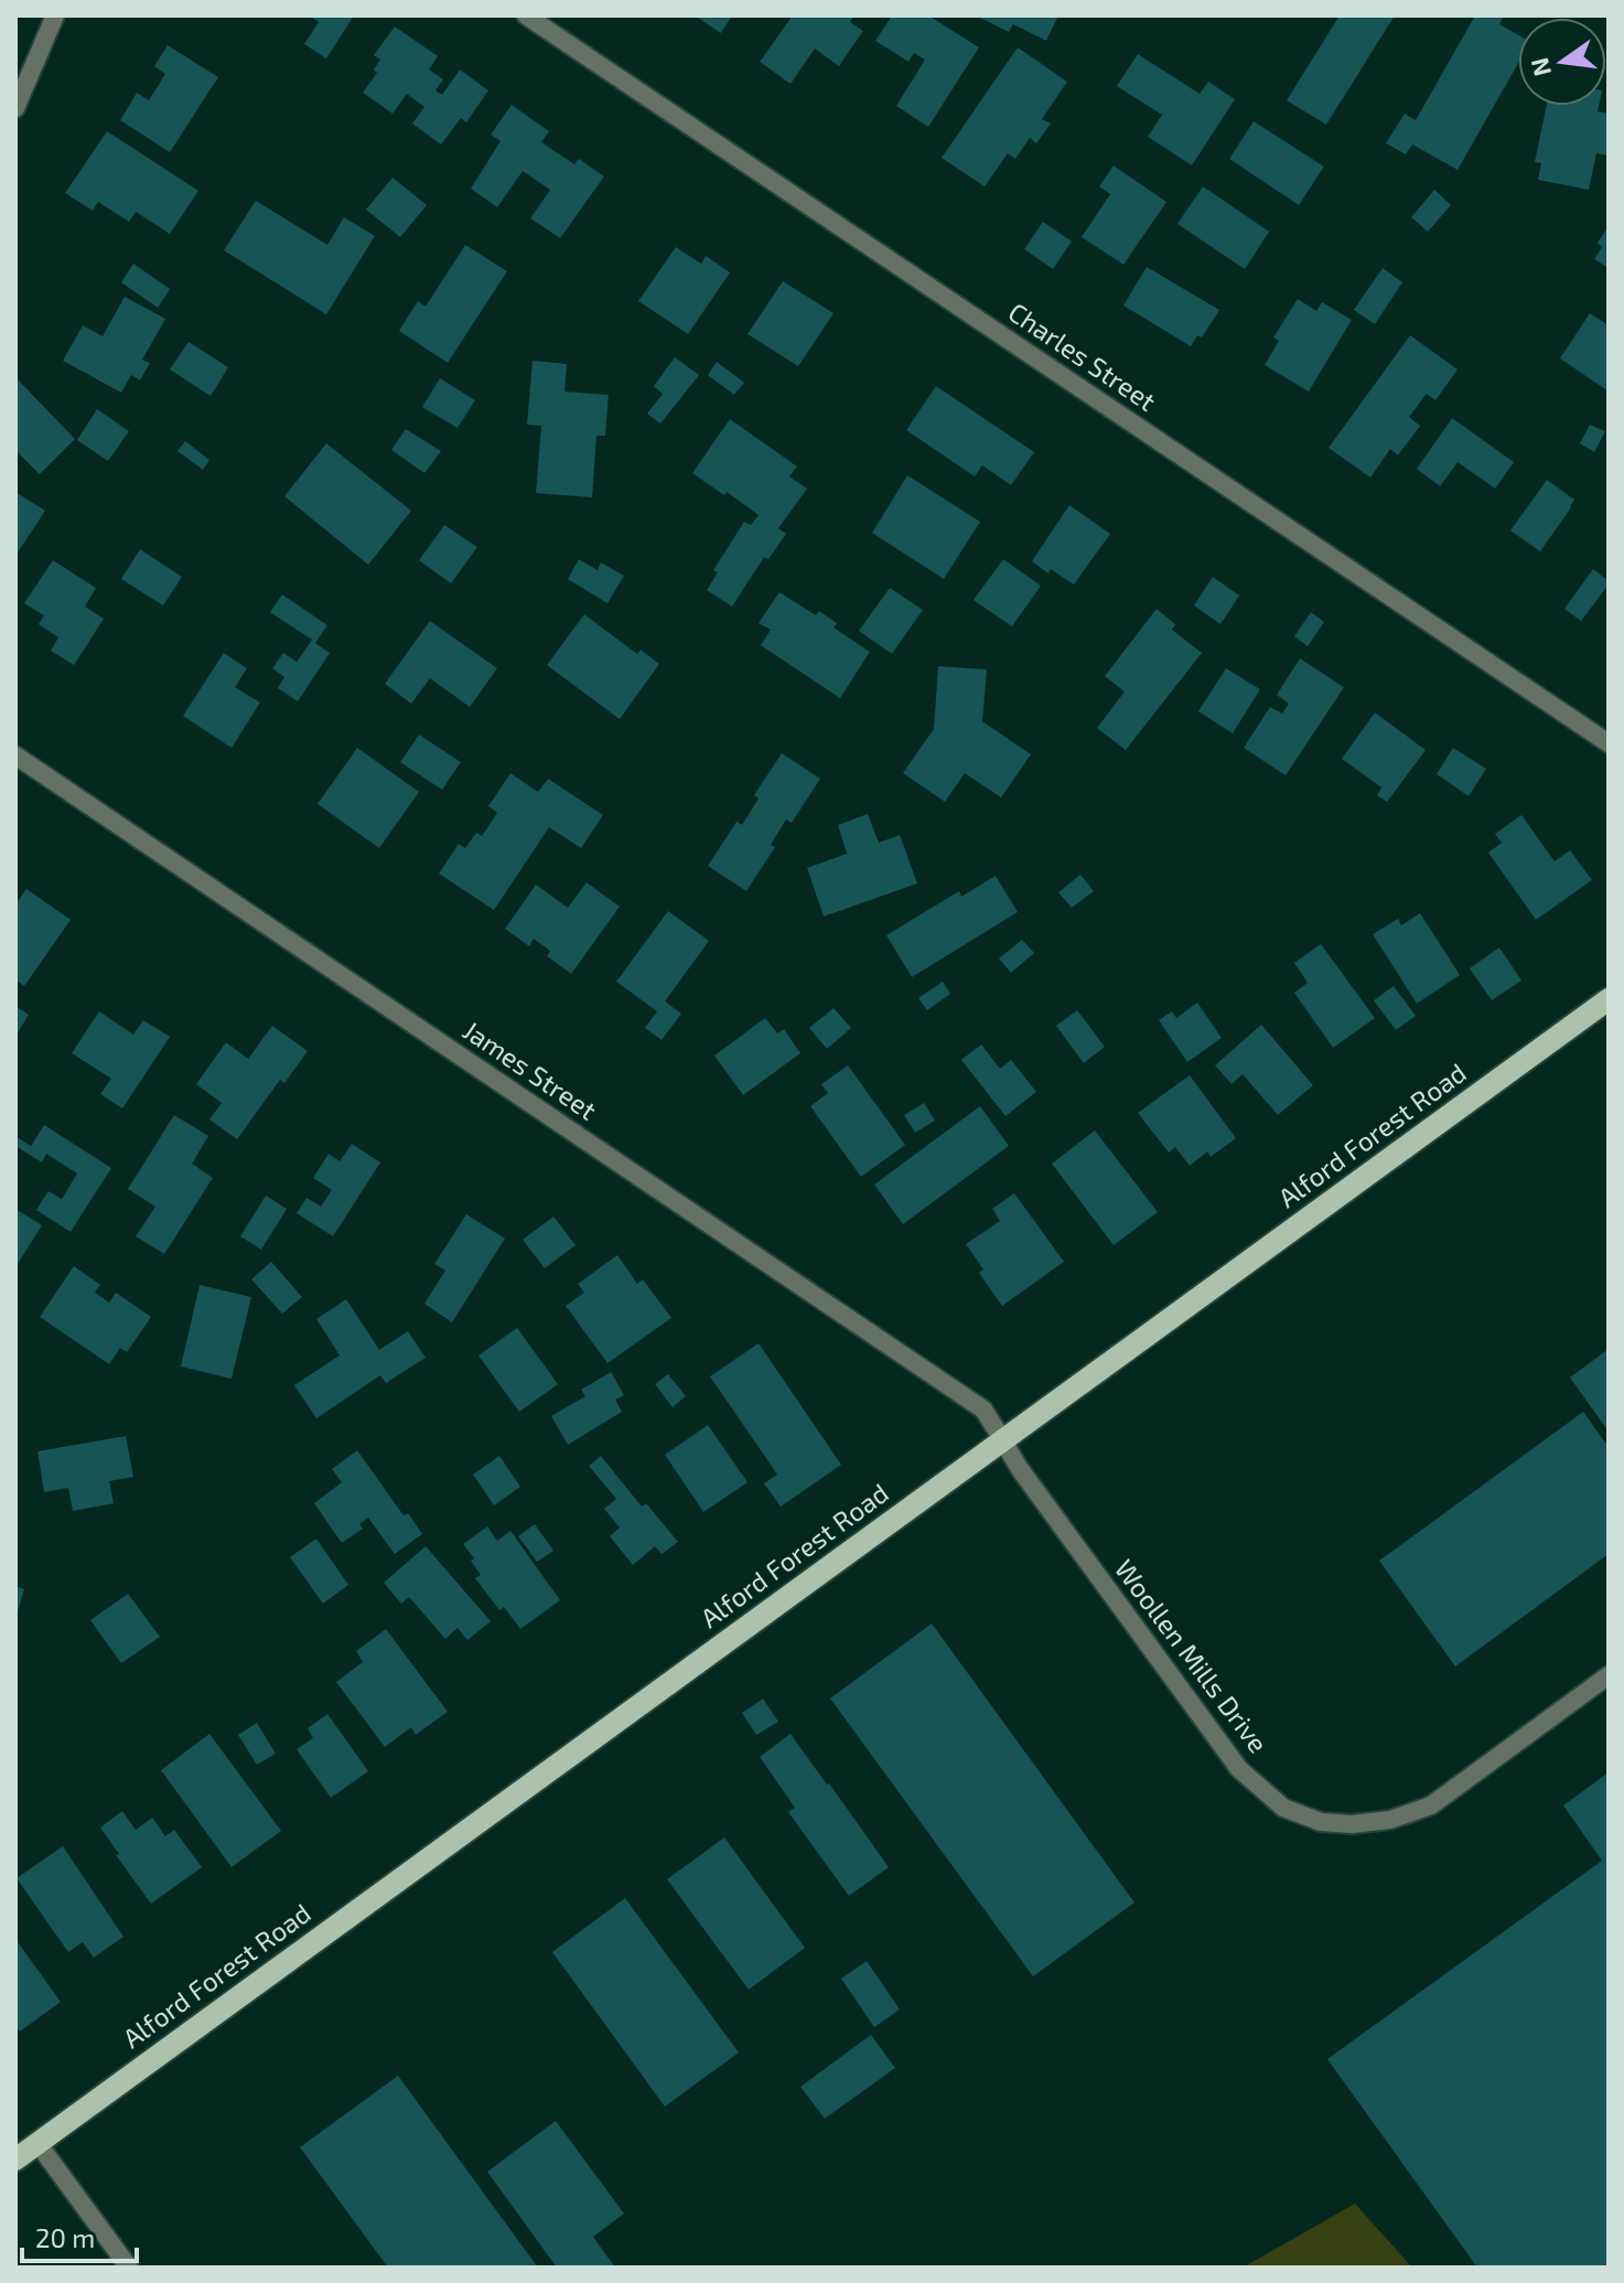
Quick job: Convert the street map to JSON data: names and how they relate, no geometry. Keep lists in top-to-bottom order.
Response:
{
  "streets": {
    "main road": ["Alford Forest Road"],
    "street": ["Charles Street", "James Street", "Woollen Mills Drive"]
  },
  "crossings": [
    ["James Street", "Alford Forest Road"],
    ["James Street", "Woollen Mills Drive"],
    ["Alford Forest Road", "Woollen Mills Drive"]
  ],
  "scale_bar": "20 m",
  "north": "left"
}
